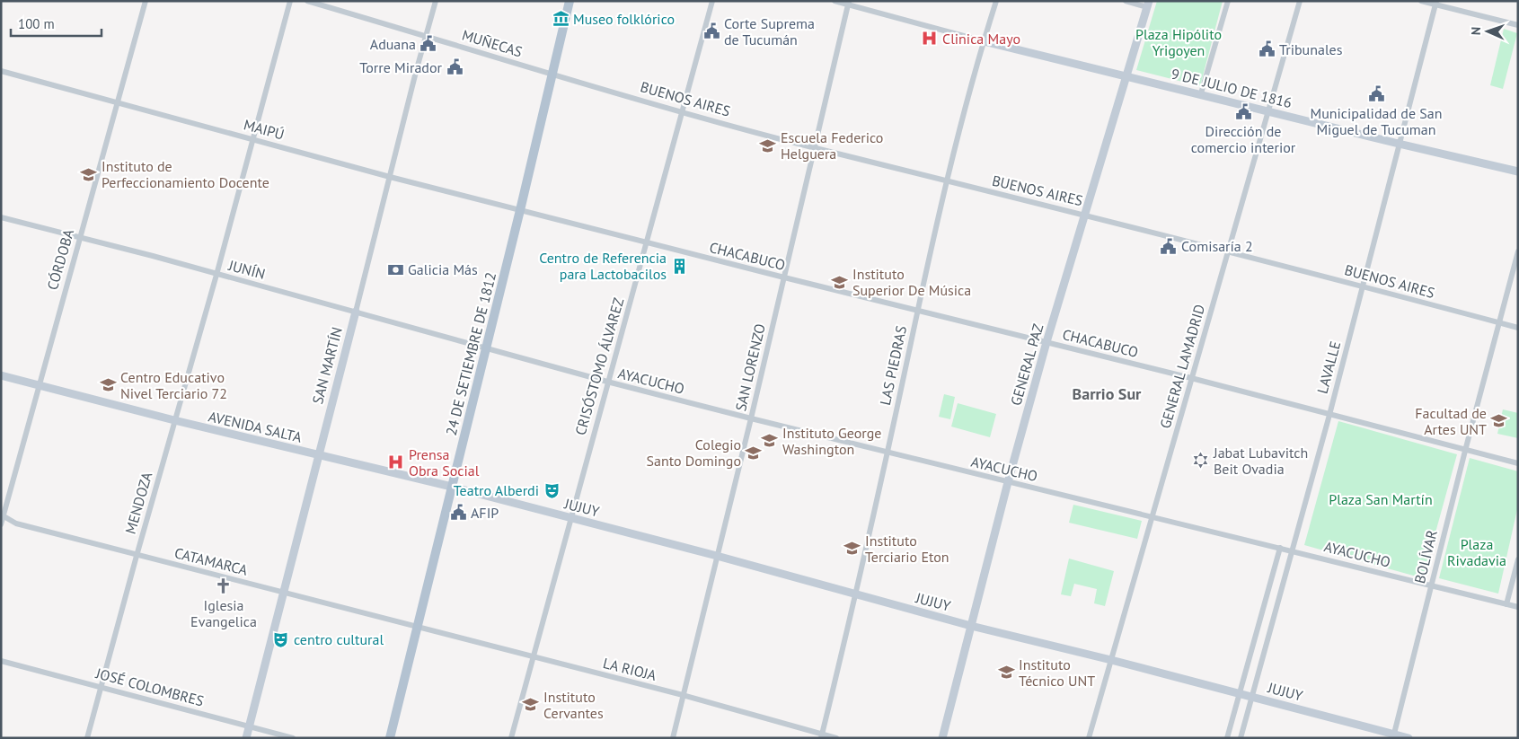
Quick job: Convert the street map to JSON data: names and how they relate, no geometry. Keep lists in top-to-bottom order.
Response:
{
  "streets": {
    "main road": ["24 DE SETIEMBRE DE 1812"],
    "street": [
      "MUÑECAS",
      "9 DE JULIO DE 1816",
      "BUENOS AIRES",
      "MAIPÚ",
      "CHACABUCO",
      "CÓRDOBA",
      "JUNÍN",
      "GENERAL PAZ",
      "SAN MARTÍN",
      "LAS PIEDRAS",
      "CRISÓSTOMO ÁLVAREZ",
      "GENERAL LAMADRID",
      "SAN LORENZO",
      "LAVALLE",
      "AYACUCHO",
      "AVENIDA SALTA",
      "MENDOZA",
      "JUJUY",
      "BOLÍVAR",
      "CATAMARCA",
      "LA RIOJA",
      "JOSÉ COLOMBRES"
    ]
  },
  "crossings": [
    ["MUÑECAS", "BUENOS AIRES"],
    ["MUÑECAS", "24 DE SETIEMBRE DE 1812"],
    ["MUÑECAS", "SAN MARTÍN"],
    ["9 DE JULIO DE 1816", "GENERAL PAZ"],
    ["9 DE JULIO DE 1816", "LAS PIEDRAS"],
    ["9 DE JULIO DE 1816", "GENERAL LAMADRID"],
    ["9 DE JULIO DE 1816", "SAN LORENZO"],
    ["9 DE JULIO DE 1816", "LAVALLE"],
    ["BUENOS AIRES", "24 DE SETIEMBRE DE 1812"],
    ["BUENOS AIRES", "GENERAL PAZ"],
    ["BUENOS AIRES", "LAS PIEDRAS"],
    ["BUENOS AIRES", "CRISÓSTOMO ÁLVAREZ"],
    ["BUENOS AIRES", "GENERAL LAMADRID"],
    ["BUENOS AIRES", "SAN LORENZO"],
    ["BUENOS AIRES", "LAVALLE"],
    ["BUENOS AIRES", "BOLÍVAR"],
    ["MAIPÚ", "CHACABUCO"],
    ["MAIPÚ", "CÓRDOBA"],
    ["MAIPÚ", "24 DE SETIEMBRE DE 1812"],
    ["MAIPÚ", "SAN MARTÍN"],
    ["MAIPÚ", "MENDOZA"],
    ["CHACABUCO", "24 DE SETIEMBRE DE 1812"],
    ["CHACABUCO", "GENERAL PAZ"],
    ["CHACABUCO", "LAS PIEDRAS"],
    ["CHACABUCO", "CRISÓSTOMO ÁLVAREZ"],
    ["CHACABUCO", "GENERAL LAMADRID"],
    ["CHACABUCO", "SAN LORENZO"],
    ["CHACABUCO", "LAVALLE"],
    ["CHACABUCO", "BOLÍVAR"],
    ["CÓRDOBA", "JUNÍN"],
    ["CÓRDOBA", "AVENIDA SALTA"],
    ["CÓRDOBA", "CATAMARCA"],
    ["JUNÍN", "24 DE SETIEMBRE DE 1812"],
    ["JUNÍN", "SAN MARTÍN"],
    ["JUNÍN", "AYACUCHO"],
    ["JUNÍN", "MENDOZA"],
    ["24 DE SETIEMBRE DE 1812", "AYACUCHO"],
    ["24 DE SETIEMBRE DE 1812", "AVENIDA SALTA"],
    ["24 DE SETIEMBRE DE 1812", "JUJUY"],
    ["24 DE SETIEMBRE DE 1812", "CATAMARCA"],
    ["24 DE SETIEMBRE DE 1812", "LA RIOJA"],
    ["GENERAL PAZ", "AYACUCHO"],
    ["GENERAL PAZ", "JUJUY"],
    ["SAN MARTÍN", "AVENIDA SALTA"],
    ["SAN MARTÍN", "CATAMARCA"],
    ["SAN MARTÍN", "JOSÉ COLOMBRES"],
    ["LAS PIEDRAS", "AYACUCHO"],
    ["LAS PIEDRAS", "JUJUY"],
    ["LAS PIEDRAS", "LA RIOJA"],
    ["CRISÓSTOMO ÁLVAREZ", "AYACUCHO"],
    ["CRISÓSTOMO ÁLVAREZ", "JUJUY"],
    ["CRISÓSTOMO ÁLVAREZ", "LA RIOJA"],
    ["GENERAL LAMADRID", "AYACUCHO"],
    ["GENERAL LAMADRID", "JUJUY"],
    ["SAN LORENZO", "AYACUCHO"],
    ["SAN LORENZO", "JUJUY"],
    ["SAN LORENZO", "LA RIOJA"],
    ["LAVALLE", "AYACUCHO"],
    ["LAVALLE", "JUJUY"],
    ["AYACUCHO", "BOLÍVAR"],
    ["AVENIDA SALTA", "MENDOZA"],
    ["AVENIDA SALTA", "JUJUY"],
    ["MENDOZA", "CATAMARCA"],
    ["MENDOZA", "JOSÉ COLOMBRES"],
    ["JUJUY", "BOLÍVAR"],
    ["CATAMARCA", "LA RIOJA"]
  ],
  "districts": ["Barrio Sur"],
  "parks": ["Plaza Hipólito Yrigoyen", "Plaza San Martín", "Plaza Rivadavia"],
  "places": {
    "museum": ["Museo folklórico"],
    "public building": [
      "Corte Suprema de Tucumán",
      "Aduana",
      "Tribunales",
      "Torre Mirador",
      "Municipalidad de San Miguel de Tucuman",
      "Dirección de comercio interior",
      "Comisaría 2",
      "AFIP"
    ],
    "hospital": ["Clinica Mayo", "Prensa Obra Social"],
    "school or university": [
      "Escuela Federico Helguera",
      "Instituto de Perfeccionamiento Docente",
      "Instituto Superior De Música",
      "Centro Educativo Nivel Terciario 72",
      "Facultad de Artes UNT",
      "Instituto George Washington",
      "Colegio Santo Domingo",
      "Instituto Terciario Eton",
      "Instituto Técnico UNT",
      "Instituto Cervantes"
    ],
    "building": ["Centro de Referencia para Lactobacilos"],
    "bank": ["Galicia Más"],
    "synagogue": ["Jabat Lubavitch Beit Ovadia"],
    "theatre": ["Teatro Alberdi", "centro cultural"],
    "church": ["Iglesia Evangelica"]
  },
  "scale_bar": "100 m",
  "north": "left"
}
